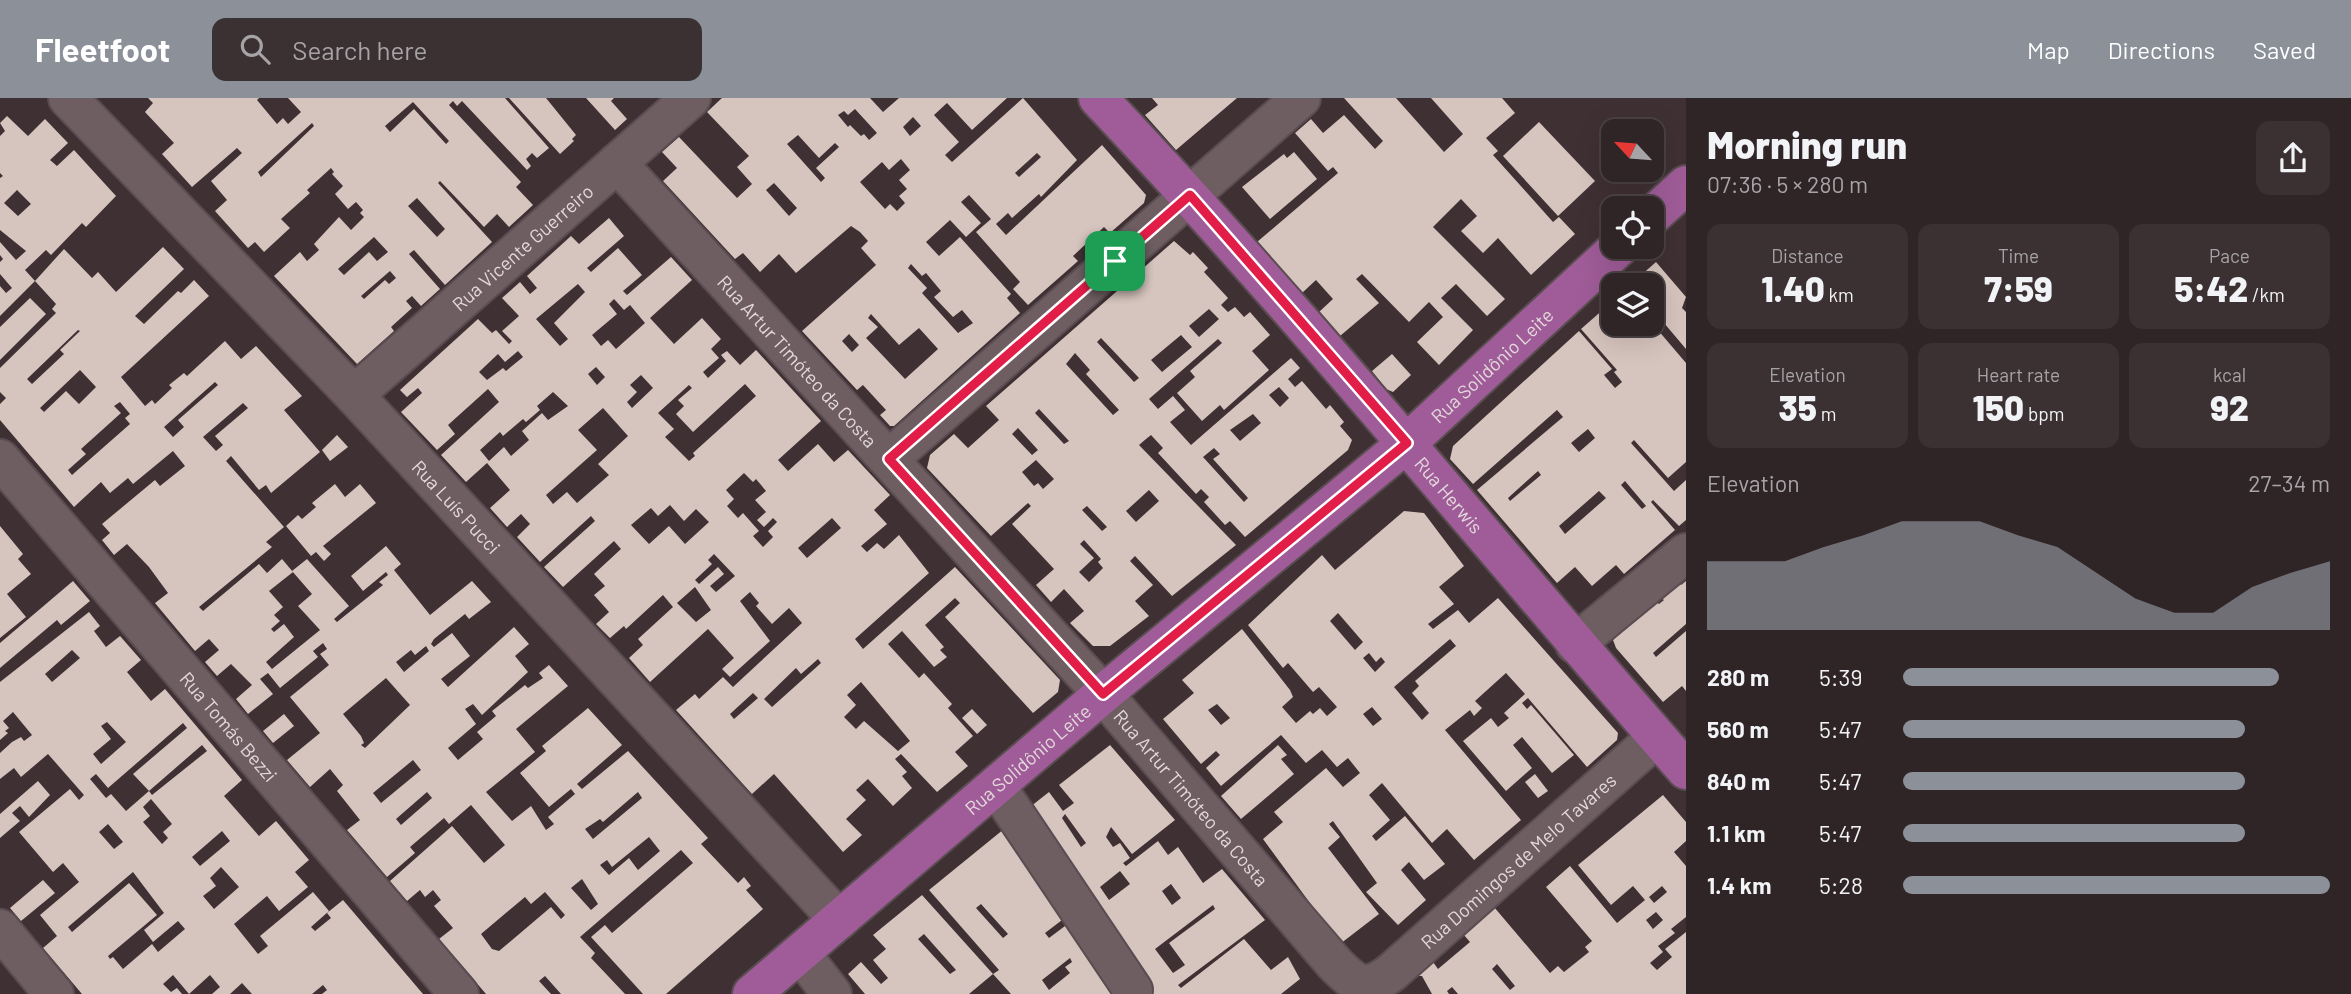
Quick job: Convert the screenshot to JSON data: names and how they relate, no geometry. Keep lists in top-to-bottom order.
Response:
{
  "streets": {
    "main road": ["Rua Solidônio Leite", "Rua Herwis"],
    "street": [
      "Rua Vicente Guerreiro",
      "Rua Artur Timóteo da Costa",
      "Rua Luís Pucci",
      "Rua Tomás Bezzi",
      "Rua Domingos de Melo Tavares"
    ]
  },
  "crossings": [
    ["Rua Vicente Guerreiro", "Rua Artur Timóteo da Costa"],
    ["Rua Vicente Guerreiro", "Rua Luís Pucci"],
    ["Rua Artur Timóteo da Costa", "Rua Solidônio Leite"],
    ["Rua Artur Timóteo da Costa", "Rua Domingos de Melo Tavares"],
    ["Rua Solidônio Leite", "Rua Herwis"],
    ["Rua Solidônio Leite", "Rua Luís Pucci"],
    ["Rua Herwis", "Rua Domingos de Melo Tavares"]
  ],
  "north": "top left",
  "page": {
    "header": "Fleetfoot",
    "search": "Search here",
    "nav": ["Map", "Directions", "Saved"],
    "heading": ["Morning run", "07:36 · 5 × 280 m"],
    "stats": [
      ["Distance", "1.40 km"],
      ["Time", "7:59"],
      ["Pace", "5:42 /km"],
      ["Elevation", "35 m"],
      ["Heart rate", "150 bpm"],
      ["kcal", "92"]
    ],
    "chart": ["Elevation", "27–34 m"],
    "list": [
      {
        "name": "280 m",
        "note": "5:39"
      },
      {
        "name": "560 m",
        "note": "5:47"
      },
      {
        "name": "840 m",
        "note": "5:47"
      },
      {
        "name": "1.1 km",
        "note": "5:47"
      },
      {
        "name": "1.4 km",
        "note": "5:28"
      }
    ]
  }
}
